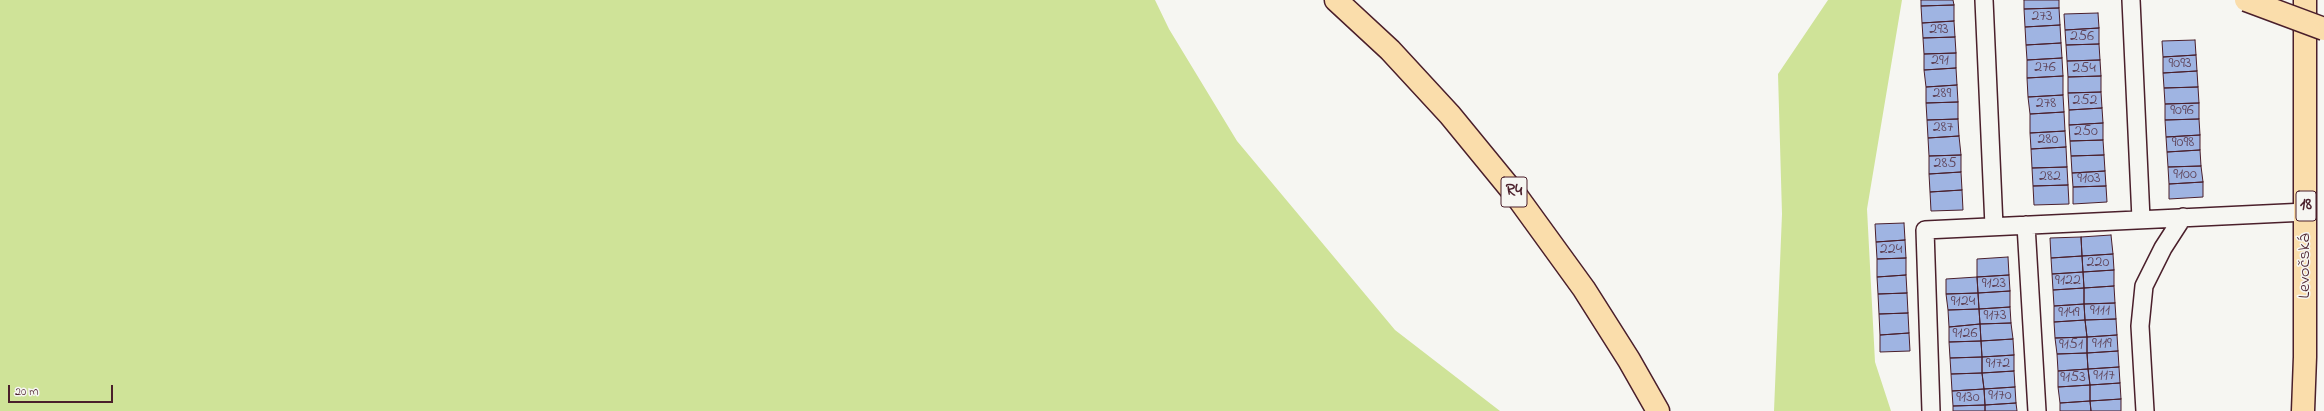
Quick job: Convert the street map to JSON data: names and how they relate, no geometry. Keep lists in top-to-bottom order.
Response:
{
  "streets": {
    "main road": ["R4", "18", "Levočská"]
  },
  "house_numbers": [
    "273",
    "293",
    "256",
    "291",
    "9093",
    "276",
    "254",
    "289",
    "252",
    "278",
    "9096",
    "287",
    "250",
    "280",
    "9098",
    "285",
    "9100",
    "282",
    "9103",
    "224",
    "220",
    "9122",
    "9123",
    "9124",
    "9111",
    "9149",
    "9173",
    "9126",
    "9119",
    "9151",
    "9172",
    "9117",
    "9153",
    "9170",
    "9130"
  ],
  "scale_bar": "20 m"
}
